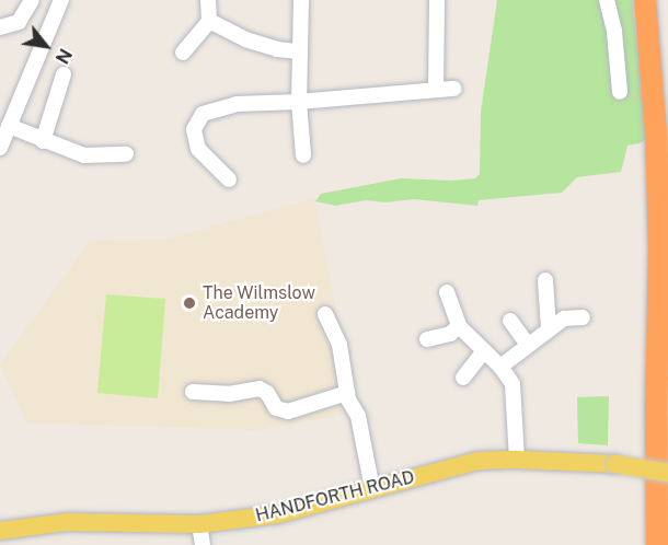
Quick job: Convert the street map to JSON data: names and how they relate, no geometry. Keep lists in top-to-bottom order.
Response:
{
  "streets": {
    "main road": ["HANDFORTH ROAD"]
  },
  "places": ["The Wilmslow Academy"],
  "north": "bottom right"
}
